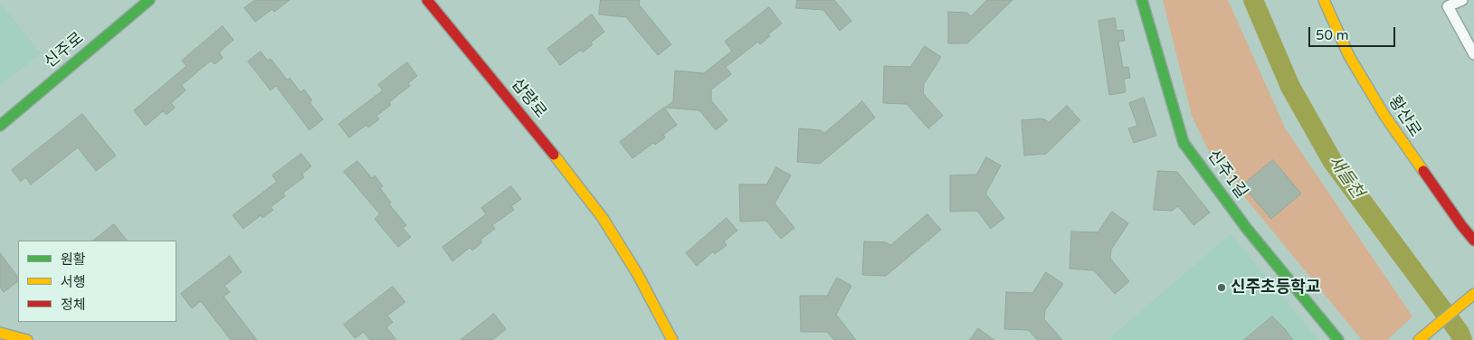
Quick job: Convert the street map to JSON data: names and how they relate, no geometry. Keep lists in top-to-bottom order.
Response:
{
  "streets": {
    "street": [
      "신주로",
      "삽량로",
      "황산로",
      "신주1길"
    ]
  },
  "water": ["새들천"],
  "places": ["신주초등학교"],
  "legend": ["원활", "서행", "정체"],
  "scale_bar": "50 m"
}
